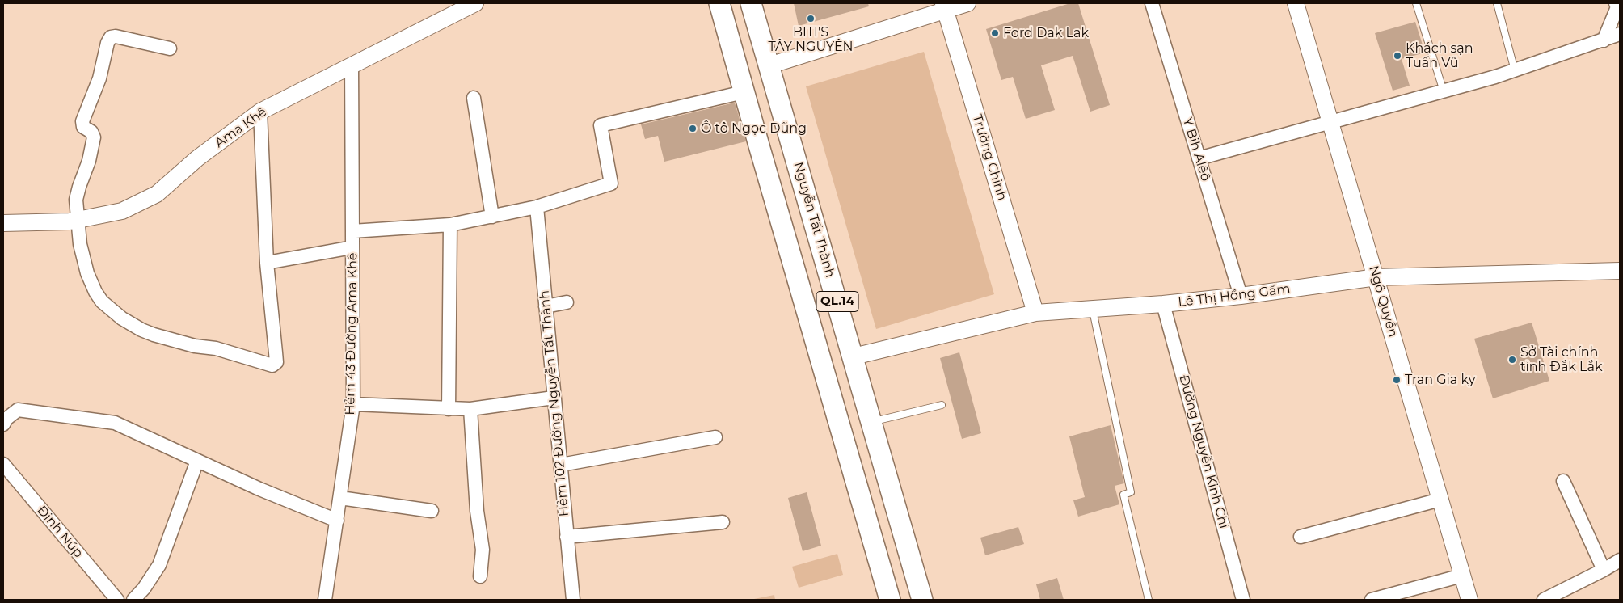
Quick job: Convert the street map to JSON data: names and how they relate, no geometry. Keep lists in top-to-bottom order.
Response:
{
  "streets": {
    "main road": ["Nguyễn Tất Thành", "QL.14"],
    "street": [
      "Ama Khê",
      "Y Bih Alêô",
      "Trường Chinh",
      "Lê Thị Hồng Gấm",
      "Ngô Quyền",
      "Hẻm 43 Đường Ama Khê",
      "Hẻm 102 Đường Nguyễn Tất Thành",
      "Đường Nguyễn Kinh Chi",
      "Đinh Núp"
    ]
  },
  "crossings": [
    ["Ama Khê", "Hẻm 43 Đường Ama Khê"],
    ["Y Bih Alêô", "Lê Thị Hồng Gấm"],
    ["Trường Chinh", "Lê Thị Hồng Gấm"],
    ["Nguyễn Tất Thành", "Lê Thị Hồng Gấm"],
    ["Lê Thị Hồng Gấm", "Ngô Quyền"],
    ["Lê Thị Hồng Gấm", "Đường Nguyễn Kinh Chi"]
  ],
  "places": [
    "BITI'S TÂY NGUYÊN",
    "Ford Dak Lak",
    "Khách sạn Tuấn Vũ",
    "Ô tô Ngọc Dũng",
    "Sở Tài chính tỉnh Đắk Lắk",
    "Tran Gia ky"
  ]
}
